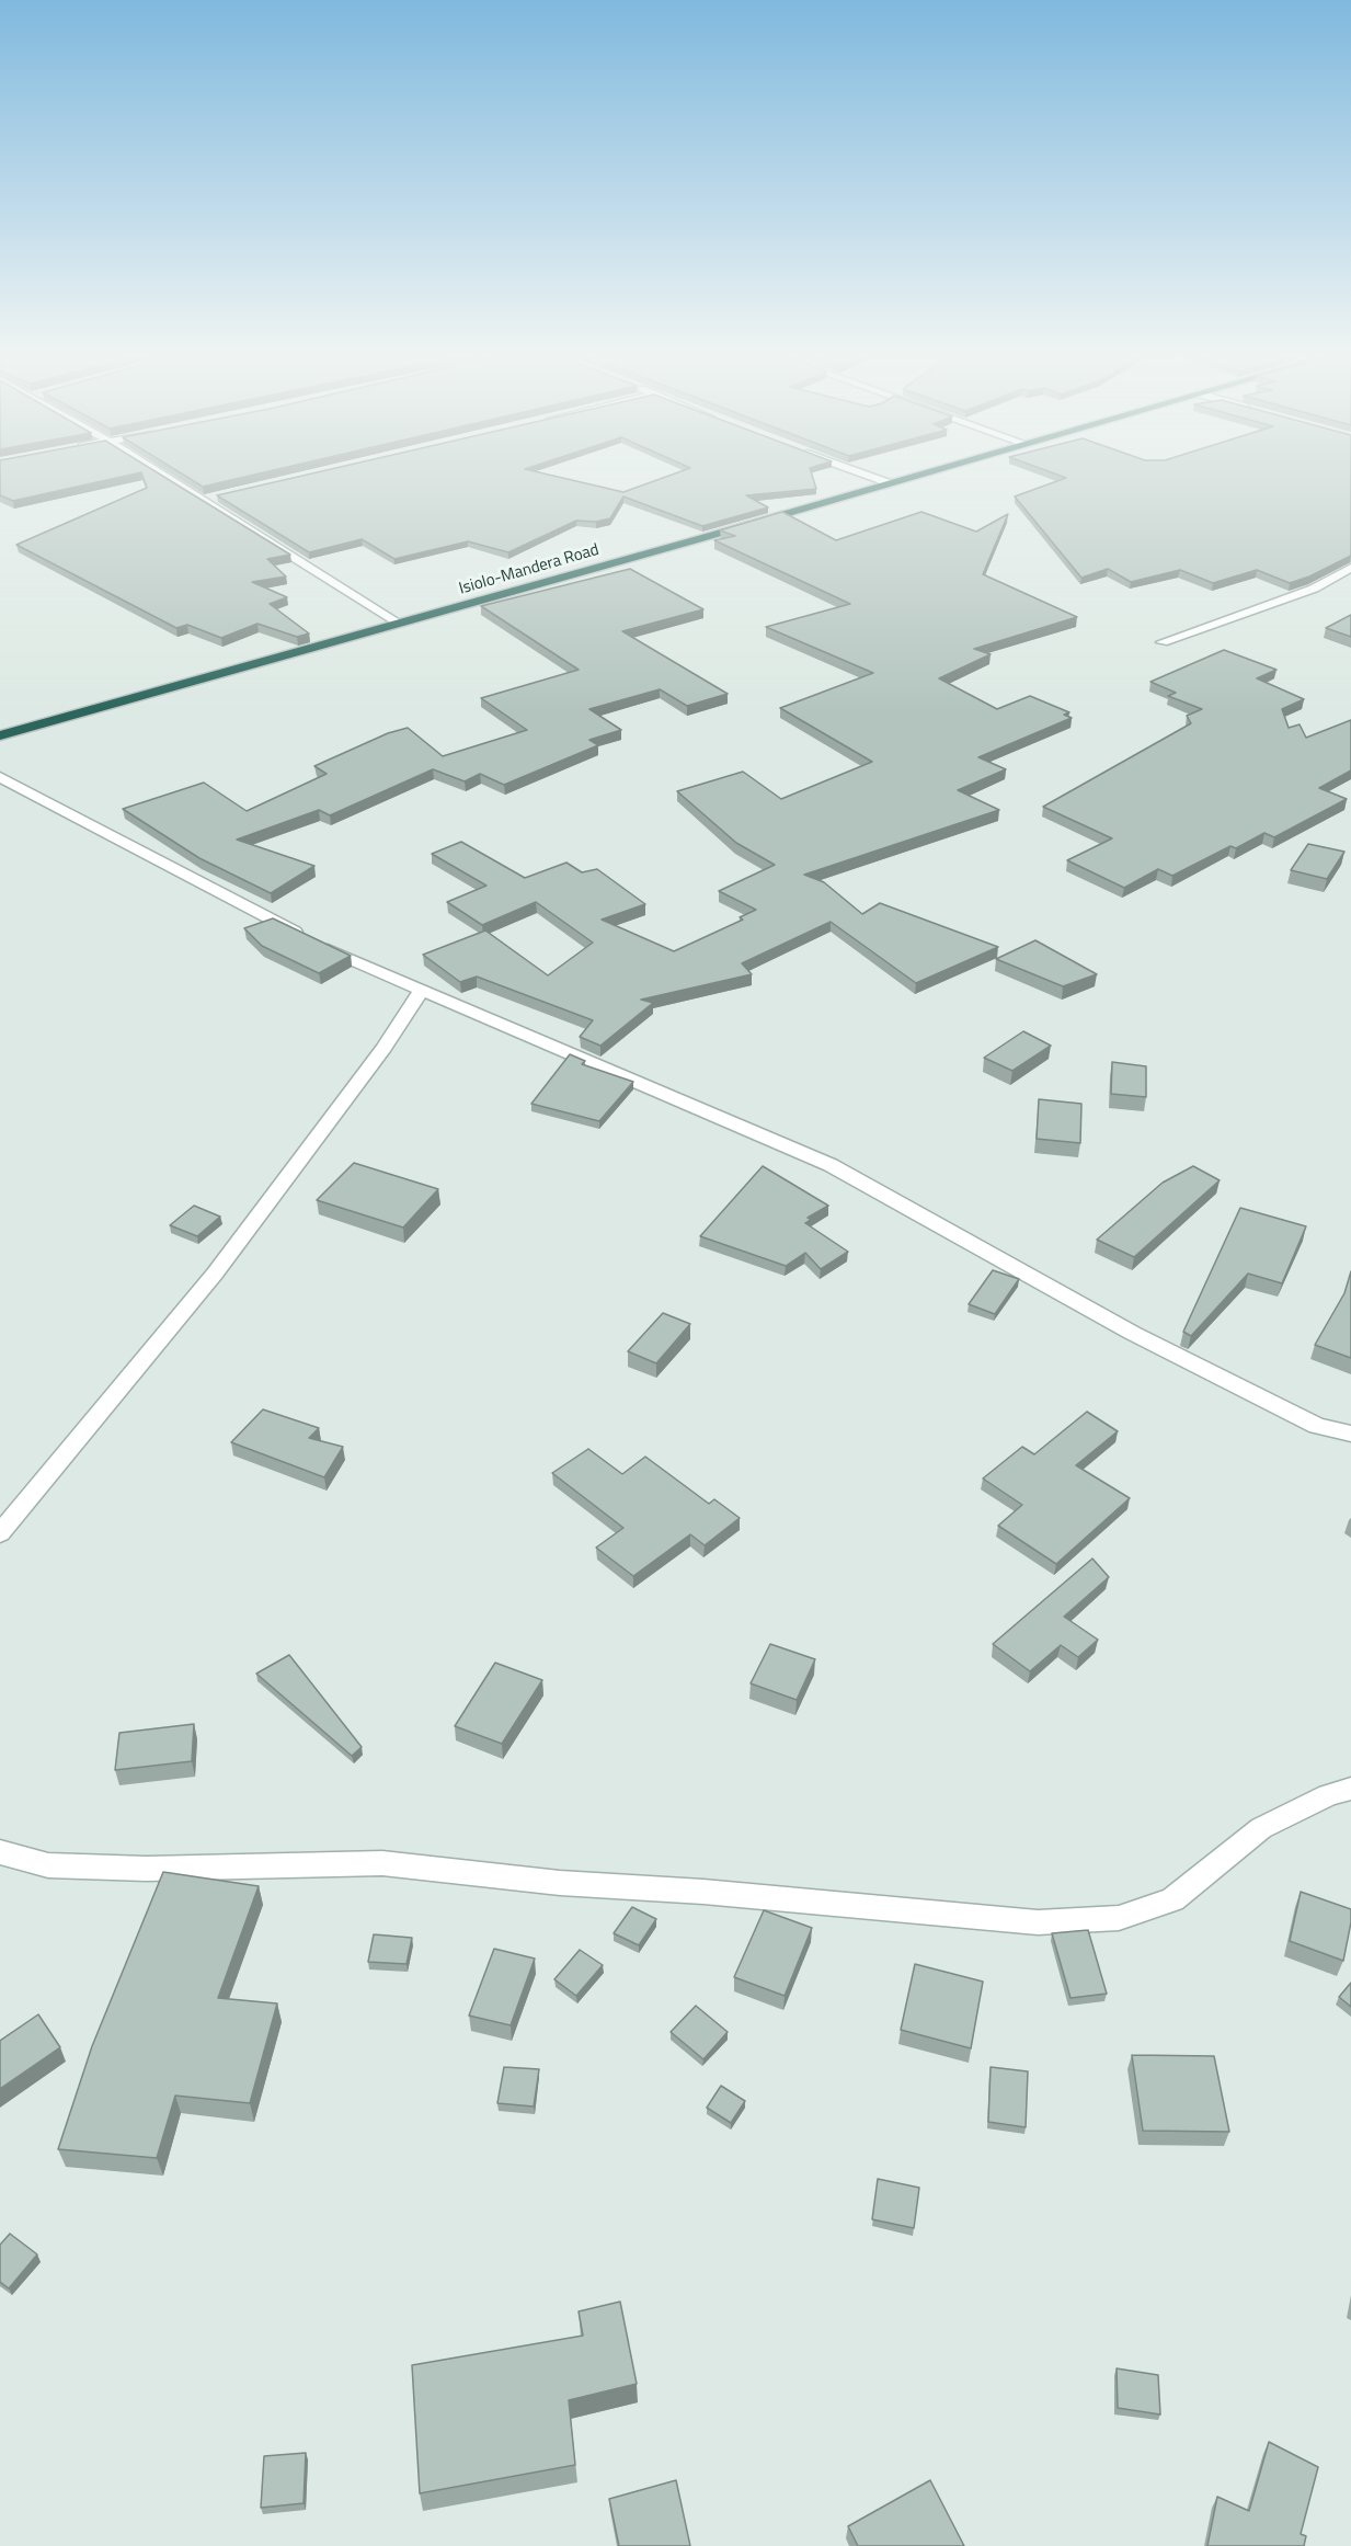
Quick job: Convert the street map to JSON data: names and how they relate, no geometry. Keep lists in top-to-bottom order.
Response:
{
  "streets": {
    "highway": ["Isiolo-Mandera Road"]
  }
}
